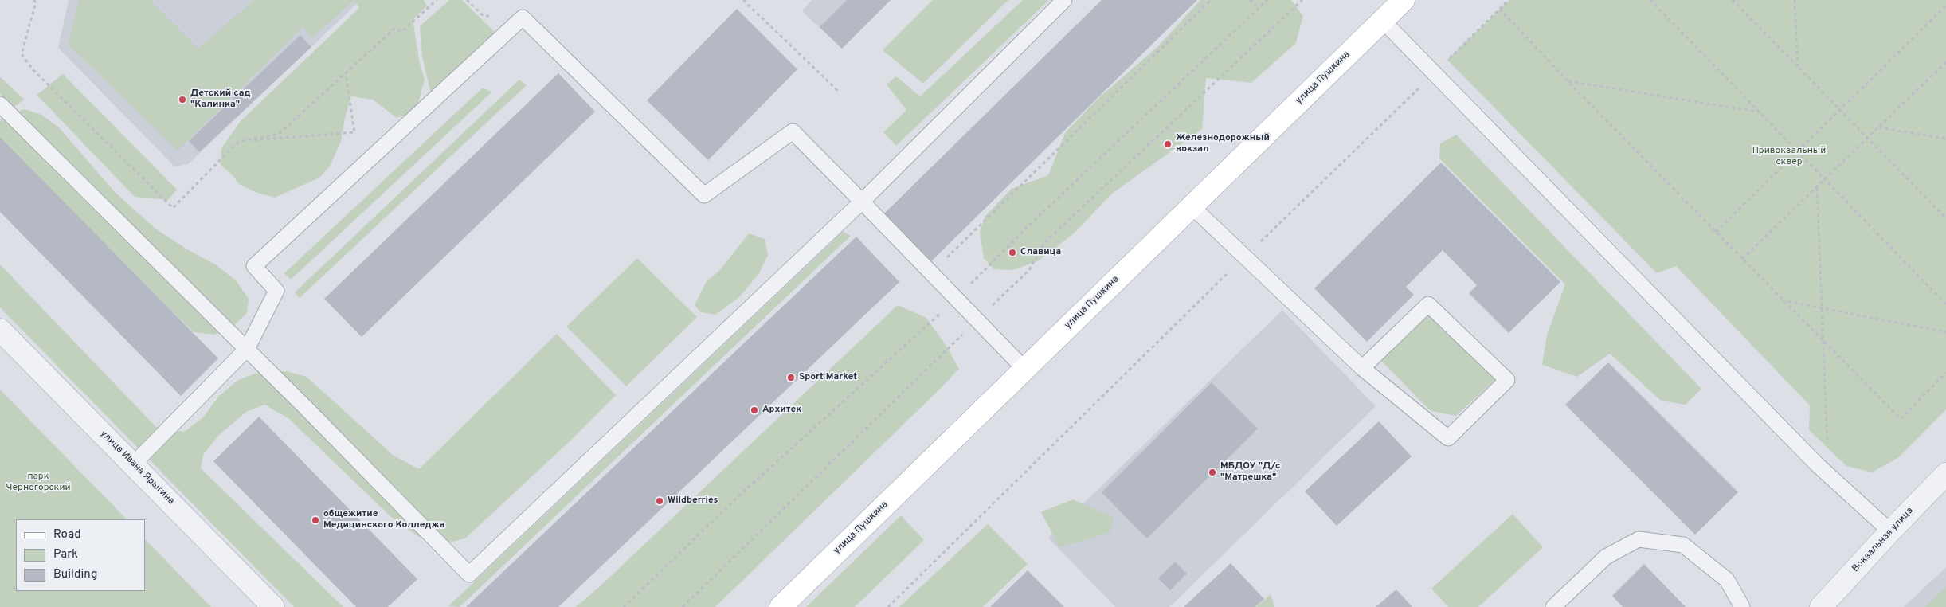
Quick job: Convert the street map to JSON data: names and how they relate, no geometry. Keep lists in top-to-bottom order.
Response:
{
  "streets": {
    "main road": ["улица Пушкина"],
    "street": ["улица Ивана Ярыгина", "Вокзальная улица"]
  },
  "parks": ["Привокзальный сквер", "парк Черногорский"],
  "places": [
    "Детский сад \"Калинка\"",
    "Железнодорожный вокзал",
    "Славица",
    "Sport Market",
    "Архитек",
    "МБДОУ \"Д/с \"Матрешка\"",
    "Wildberries",
    "общежитие Медицинского Колледжа"
  ],
  "legend": ["Road", "Park", "Building"]
}
